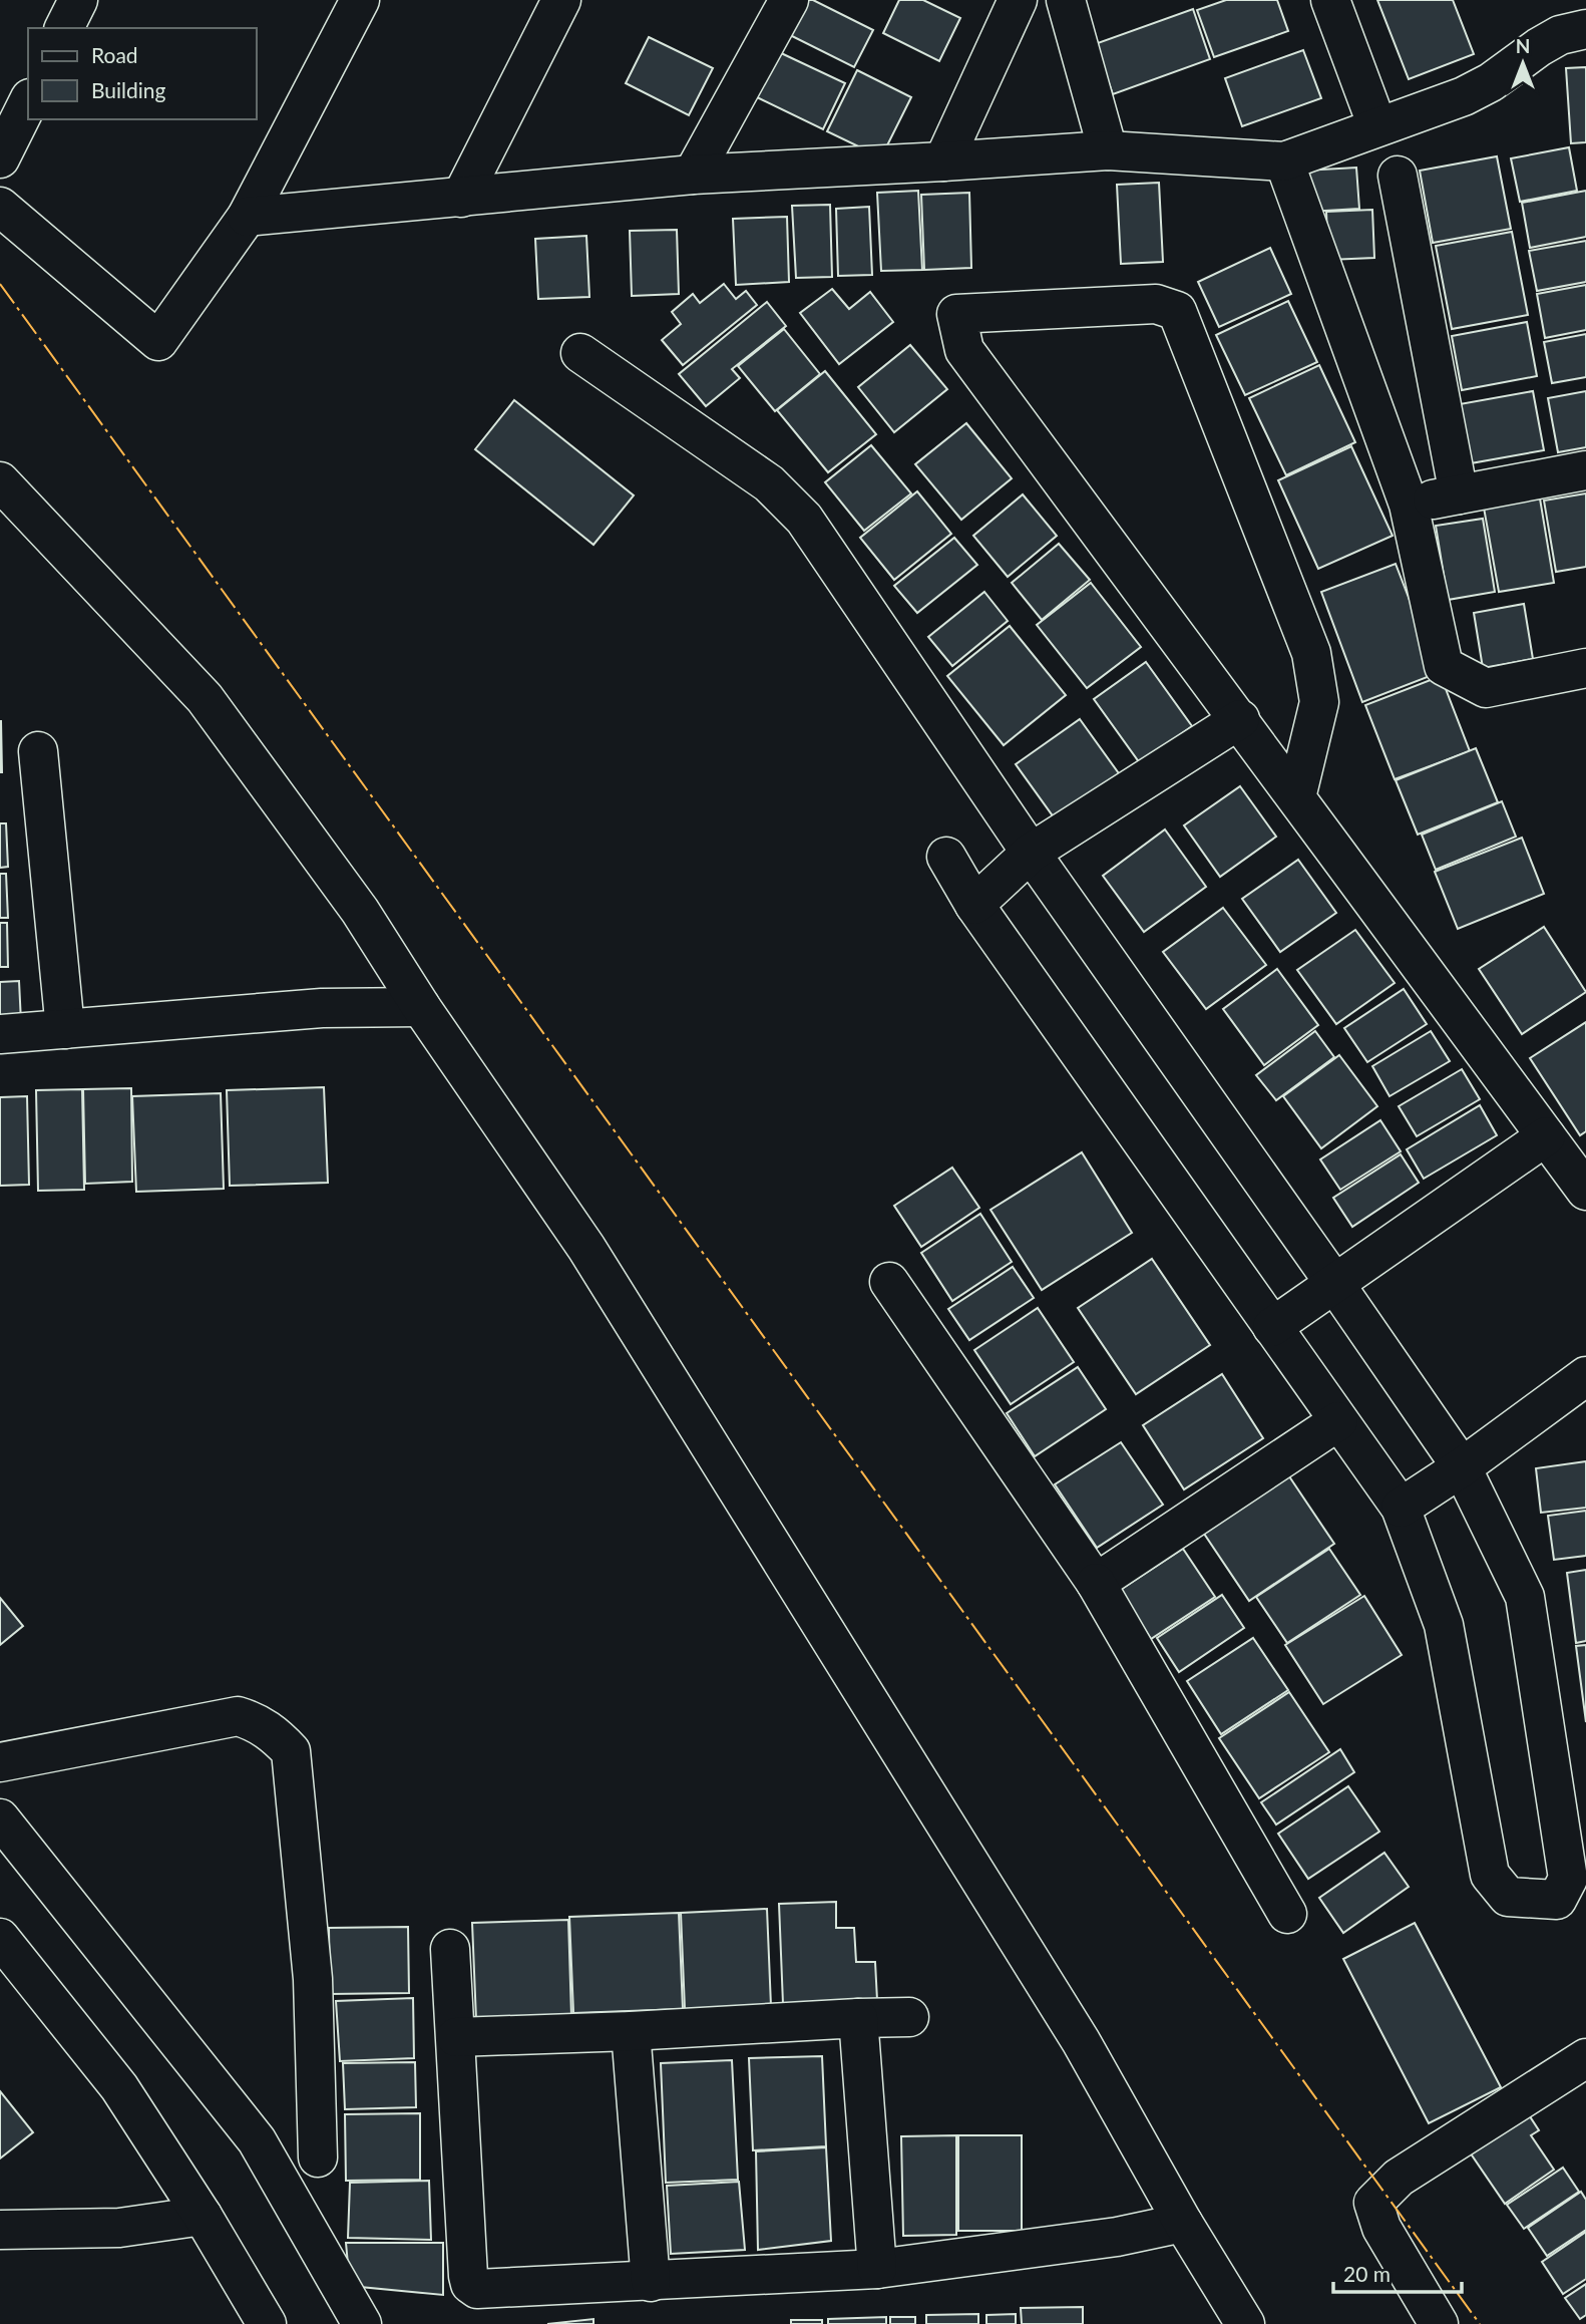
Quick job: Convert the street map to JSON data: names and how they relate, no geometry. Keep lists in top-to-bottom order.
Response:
{
  "legend": ["Road", "Building"],
  "scale_bar": "20 m",
  "north": "top"
}
